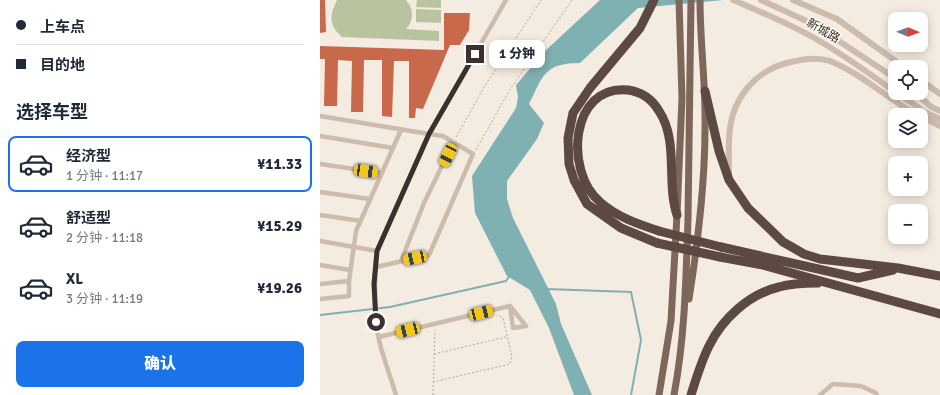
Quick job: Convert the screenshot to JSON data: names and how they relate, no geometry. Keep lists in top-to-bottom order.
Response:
{
  "streets": {
    "street": ["新城路"]
  },
  "north": "right",
  "page": {
    "banner": ["上车点", "目的地"],
    "map_buttons": ["+", "−"],
    "bubble": "1 分钟",
    "heading": "选择车型",
    "list": [
      {
        "name": "经济型",
        "note": "1 分钟 · 11:17",
        "value": "¥11.33"
      },
      {
        "name": "舒适型",
        "note": "2 分钟 · 11:18",
        "value": "¥15.29"
      },
      {
        "name": "XL",
        "note": "3 分钟 · 11:19",
        "value": "¥19.26"
      }
    ],
    "buttons": "确认"
  }
}
